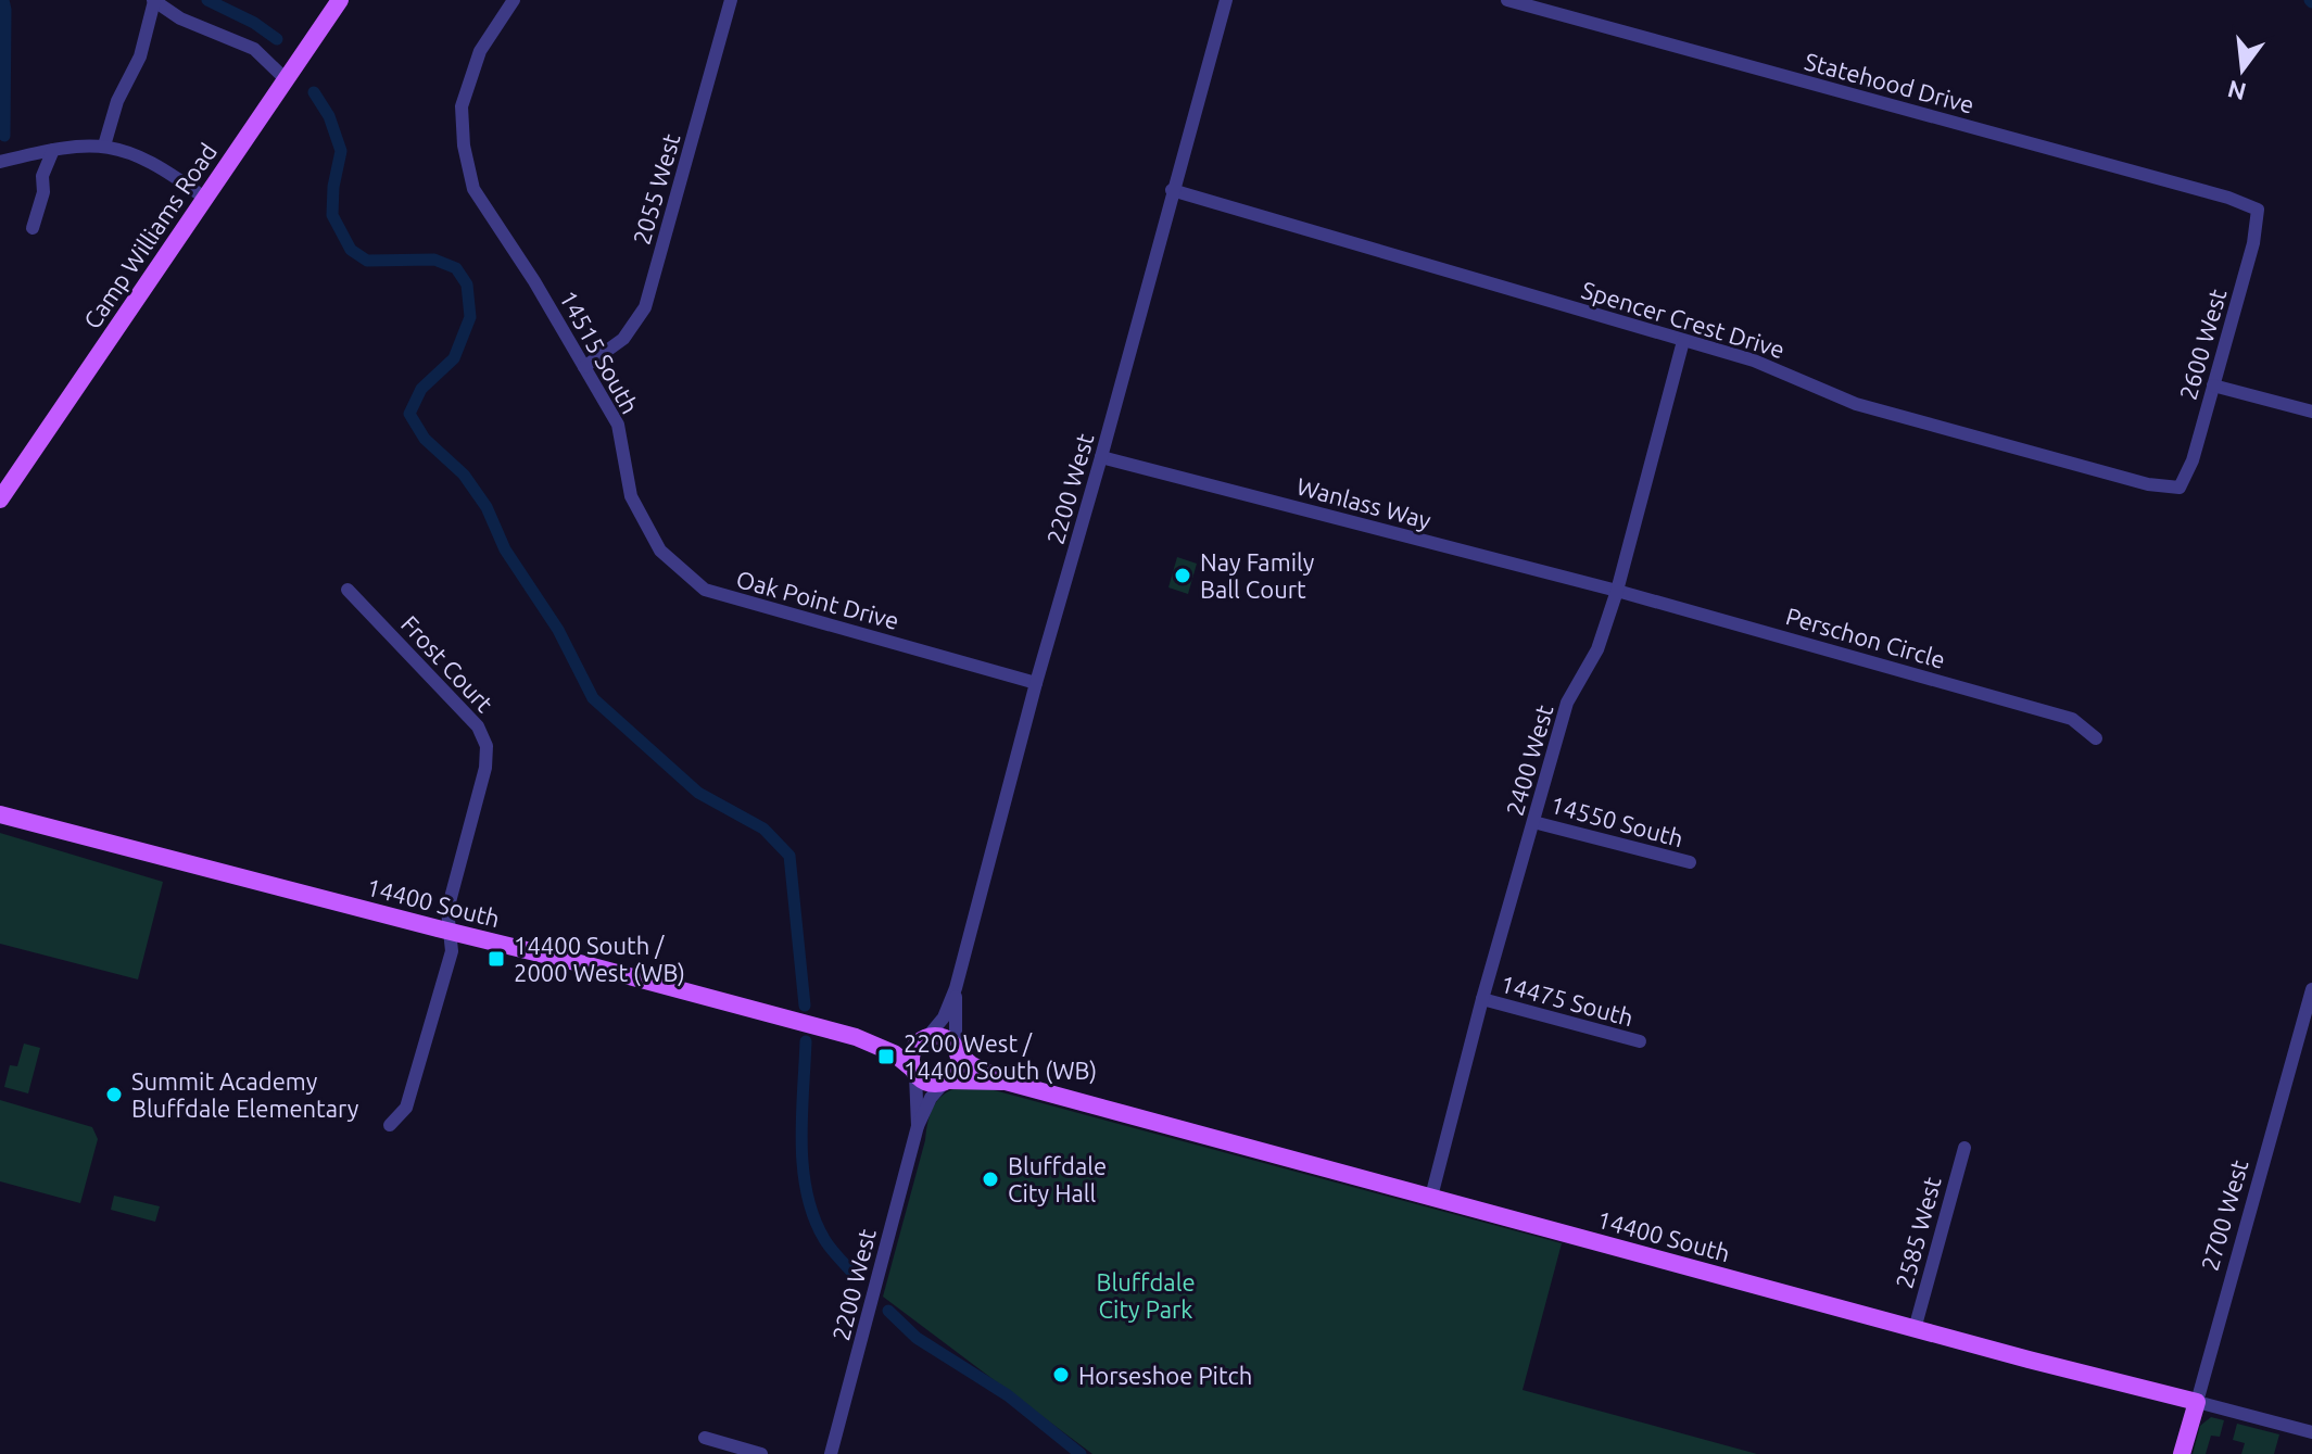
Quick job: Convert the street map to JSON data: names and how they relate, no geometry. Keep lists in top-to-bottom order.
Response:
{
  "streets": {
    "main road": ["Camp Williams Road", "14400 South", "2700 West"],
    "street": [
      "Statehood Drive",
      "2055 West",
      "Spencer Crest Drive",
      "2600 West",
      "14515 South",
      "2200 West",
      "Wanlass Way",
      "Oak Point Drive",
      "Perschon Circle",
      "Frost Court",
      "2400 West",
      "14550 South",
      "14475 South",
      "2585 West"
    ]
  },
  "crossings": [
    ["Statehood Drive", "2600 West"],
    ["2055 West", "14515 South"],
    ["Spencer Crest Drive", "2600 West"],
    ["Spencer Crest Drive", "2200 West"],
    ["Spencer Crest Drive", "2400 West"],
    ["14515 South", "Oak Point Drive"],
    ["2200 West", "Wanlass Way"],
    ["2200 West", "Oak Point Drive"],
    ["2200 West", "14400 South"],
    ["Wanlass Way", "Perschon Circle"],
    ["Wanlass Way", "2400 West"],
    ["Perschon Circle", "2400 West"],
    ["Frost Court", "14400 South"],
    ["2400 West", "14550 South"],
    ["2400 West", "14400 South"],
    ["2400 West", "14475 South"],
    ["14400 South", "2700 West"],
    ["14400 South", "2585 West"]
  ],
  "parks": ["Bluffdale City Park"],
  "places": {
    "other": [
      "Nay Family Ball Court",
      "Summit Academy Bluffdale Elementary",
      "Bluffdale City Hall",
      "Horseshoe Pitch"
    ],
    "transit": ["14400 South / 2000 West (WB)", "2200 West / 14400 South (WB)"]
  },
  "north": "bottom"
}
